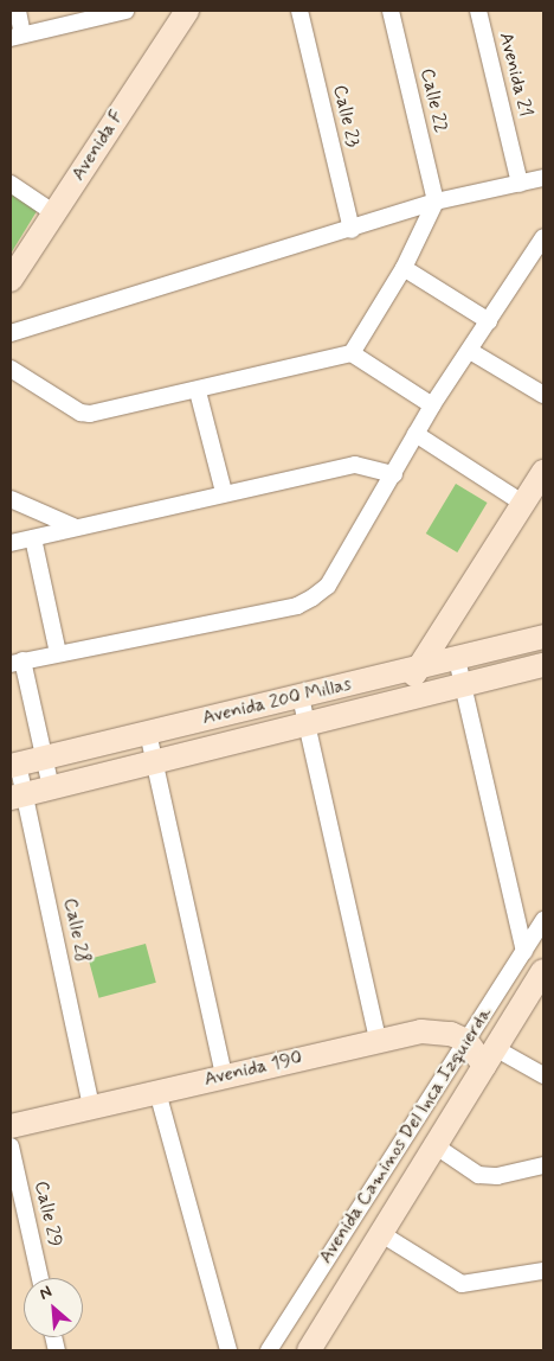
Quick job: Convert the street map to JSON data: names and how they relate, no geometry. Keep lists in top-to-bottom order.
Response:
{
  "streets": {
    "main road": [
      "Avenida F",
      "Avenida 200 Millas",
      "Avenida 190",
      "Avenida Caminos Del Inca Izquierda"
    ],
    "street": [
      "Avenida 21",
      "Calle 22",
      "Calle 23",
      "Calle 28",
      "Calle 29"
    ]
  },
  "crossings": [
    ["Avenida 200 Millas", "Calle 28"],
    ["Calle 28", "Avenida 190"],
    ["Avenida 190", "Avenida Caminos Del Inca Izquierda"]
  ],
  "north": "top left"
}
